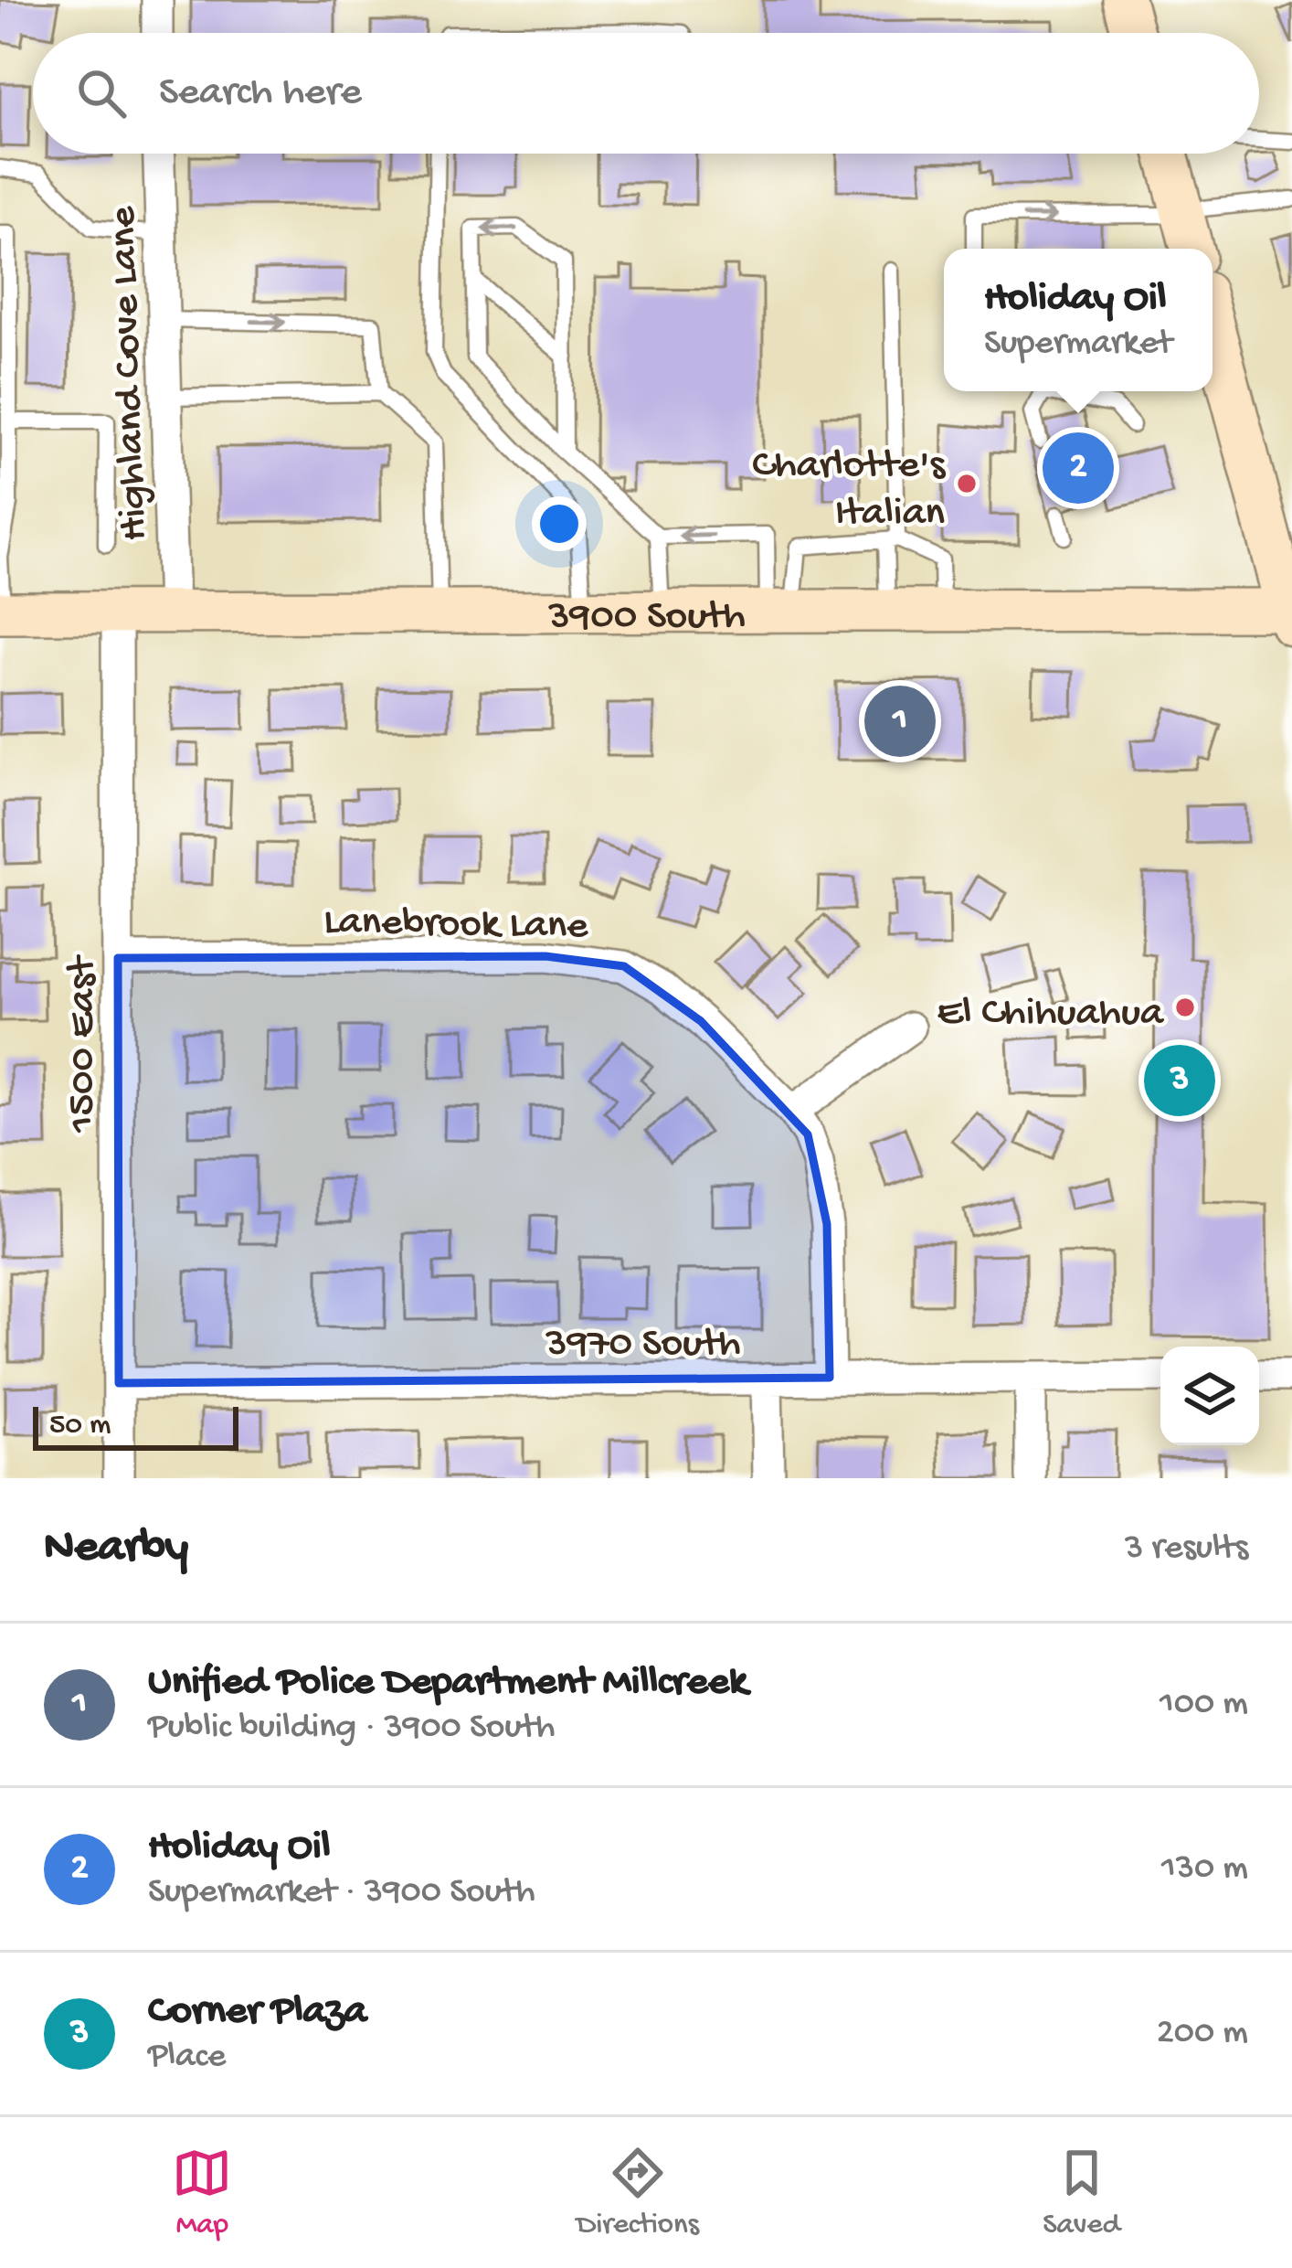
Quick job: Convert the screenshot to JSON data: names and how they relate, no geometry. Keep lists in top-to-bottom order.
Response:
{
  "streets": {
    "main road": ["3900 South"],
    "street": [
      "Highland Cove Lane",
      "Lanebrook Lane",
      "1500 East",
      "3970 South"
    ]
  },
  "crossings": [
    ["Highland Cove Lane", "3900 South"],
    ["3900 South", "1500 East"],
    ["Lanebrook Lane", "1500 East"],
    ["Lanebrook Lane", "3970 South"],
    ["1500 East", "3970 South"]
  ],
  "places": ["Charlotte's Italian", "El Chihuahua"],
  "scale_bar": "50 m",
  "page": {
    "search": "Search here",
    "popup": ["Holiday Oil", "Supermarket"],
    "pins": ["2", "1", "3"],
    "scale": "50 m",
    "heading": ["Nearby", "3 results"],
    "list": [
      {
        "mark": "1",
        "name": "Unified Police Department Millcreek",
        "note": "Public building · 3900 South",
        "value": "100 m"
      },
      {
        "mark": "2",
        "name": "Holiday Oil",
        "note": "Supermarket · 3900 South",
        "value": "130 m"
      },
      {
        "mark": "3",
        "name": "Corner Plaza",
        "note": "Place",
        "value": "200 m"
      }
    ],
    "nav": ["Map", "Directions", "Saved"]
  }
}
